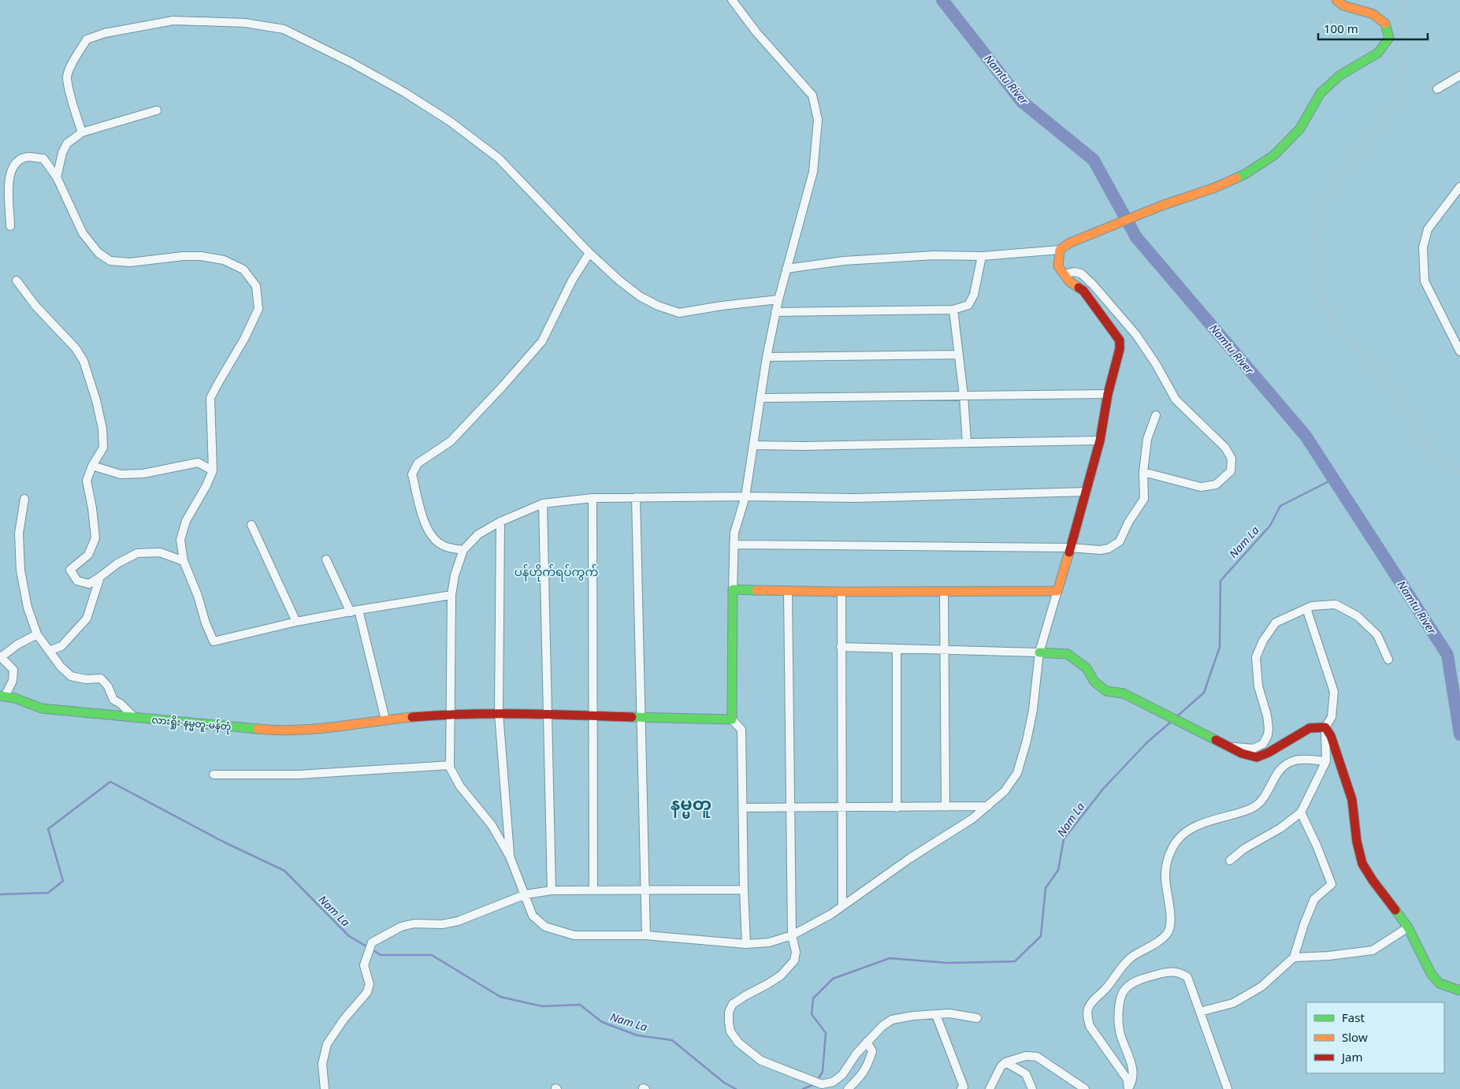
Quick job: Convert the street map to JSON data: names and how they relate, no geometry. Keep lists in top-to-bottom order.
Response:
{
  "streets": {
    "main road": ["လားရှိုး-နမ္မတူ-မန်တုံ"]
  },
  "districts": ["ပန်ဟိုက်ရပ်ကွက်", "နမ္မတူ"],
  "water": ["Namtu River", "Nam La"],
  "legend": ["Fast", "Slow", "Jam"],
  "scale_bar": "100 m"
}
